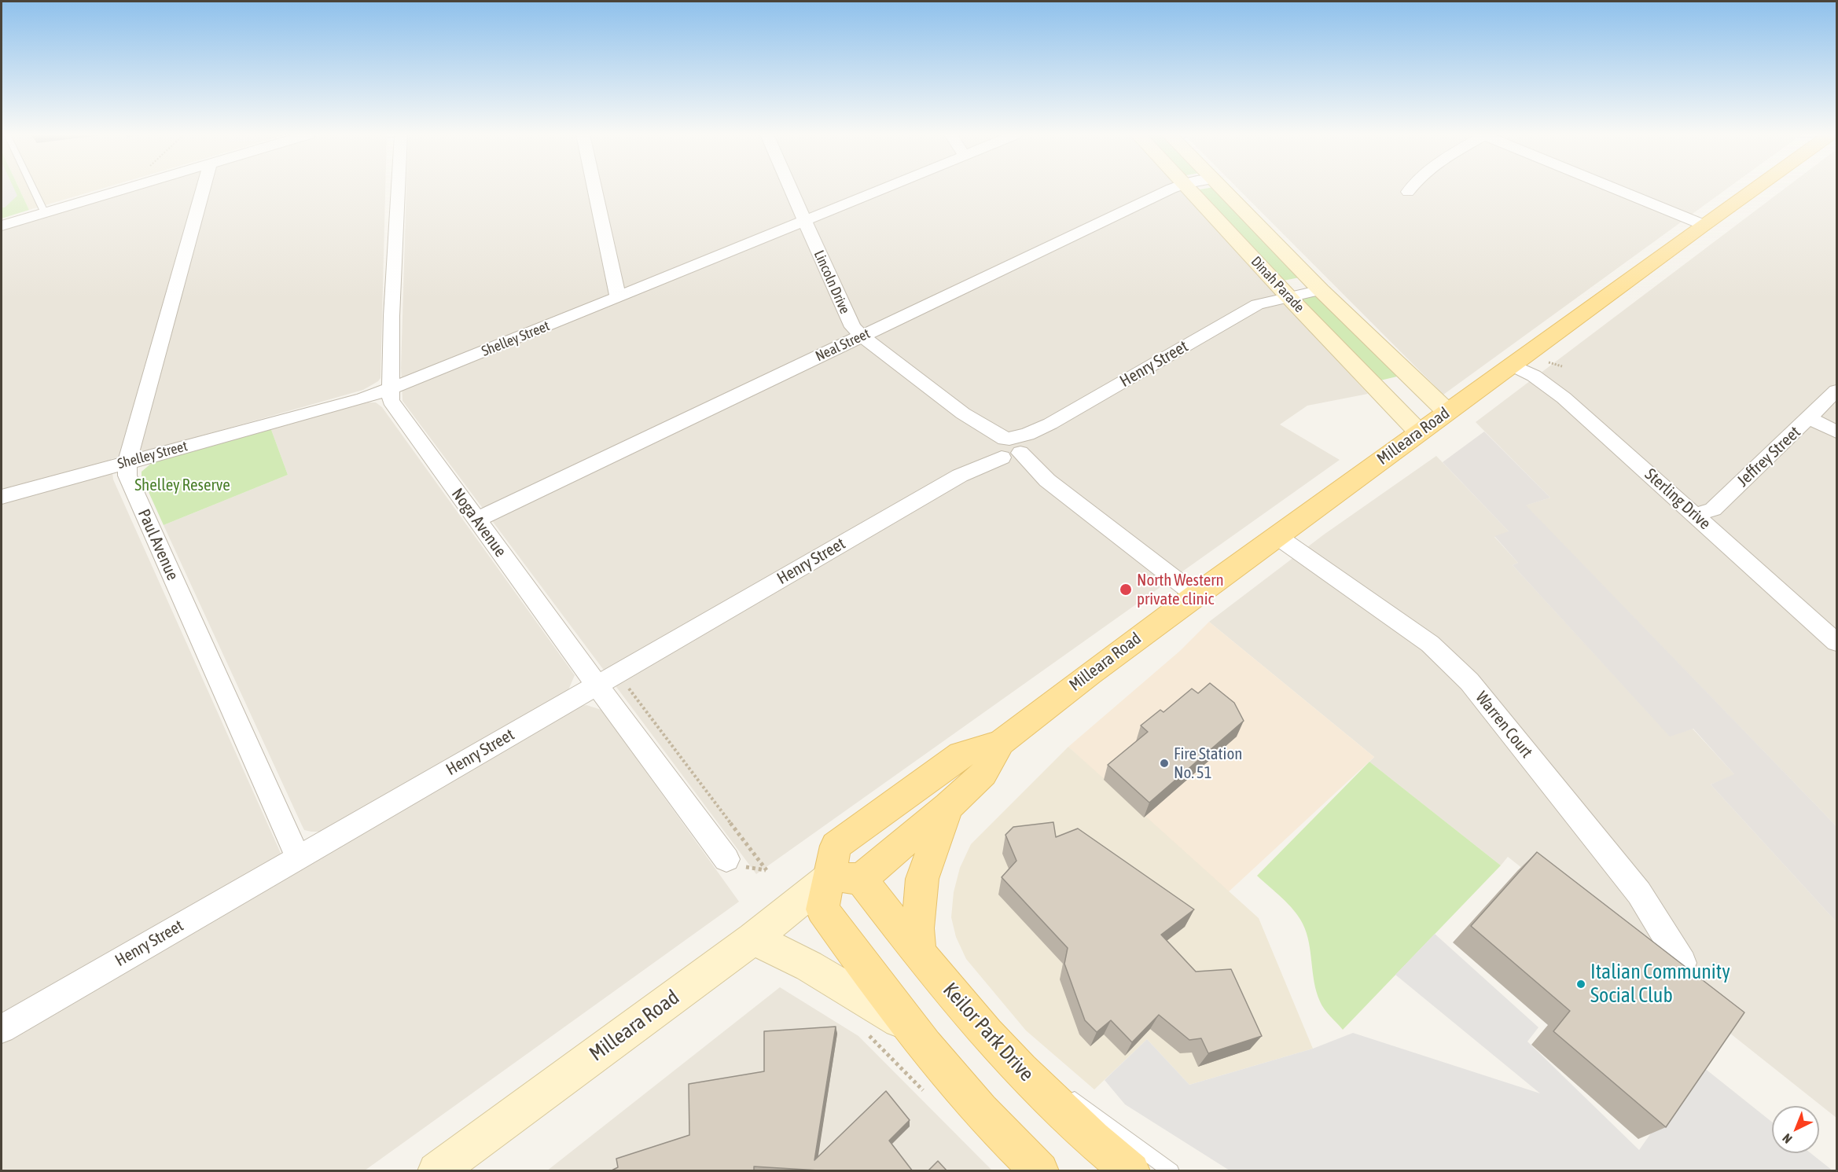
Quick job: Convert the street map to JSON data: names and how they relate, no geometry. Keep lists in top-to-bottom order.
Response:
{
  "streets": {
    "main road": ["Milleara Road", "Keilor Park Drive"],
    "street": [
      "Lincoln Drive",
      "Dinah Parade",
      "Shelley Street",
      "Neal Street",
      "Henry Street",
      "Jeffrey Street",
      "Sterling Drive",
      "Noga Avenue",
      "Paul Avenue",
      "Warren Court"
    ]
  },
  "crossings": [
    ["Lincoln Drive", "Shelley Street"],
    ["Lincoln Drive", "Neal Street"],
    ["Lincoln Drive", "Henry Street"],
    ["Lincoln Drive", "Milleara Road"],
    ["Dinah Parade", "Henry Street"],
    ["Dinah Parade", "Milleara Road"],
    ["Shelley Street", "Noga Avenue"],
    ["Shelley Street", "Paul Avenue"],
    ["Neal Street", "Noga Avenue"],
    ["Henry Street", "Noga Avenue"],
    ["Henry Street", "Paul Avenue"],
    ["Milleara Road", "Sterling Drive"],
    ["Milleara Road", "Warren Court"],
    ["Milleara Road", "Keilor Park Drive"],
    ["Jeffrey Street", "Sterling Drive"]
  ],
  "parks": ["Shelley Reserve"],
  "places": ["North Western private clinic", "Fire Station No. 51", "Italian Community Social Club"],
  "north": "bottom left"
}
